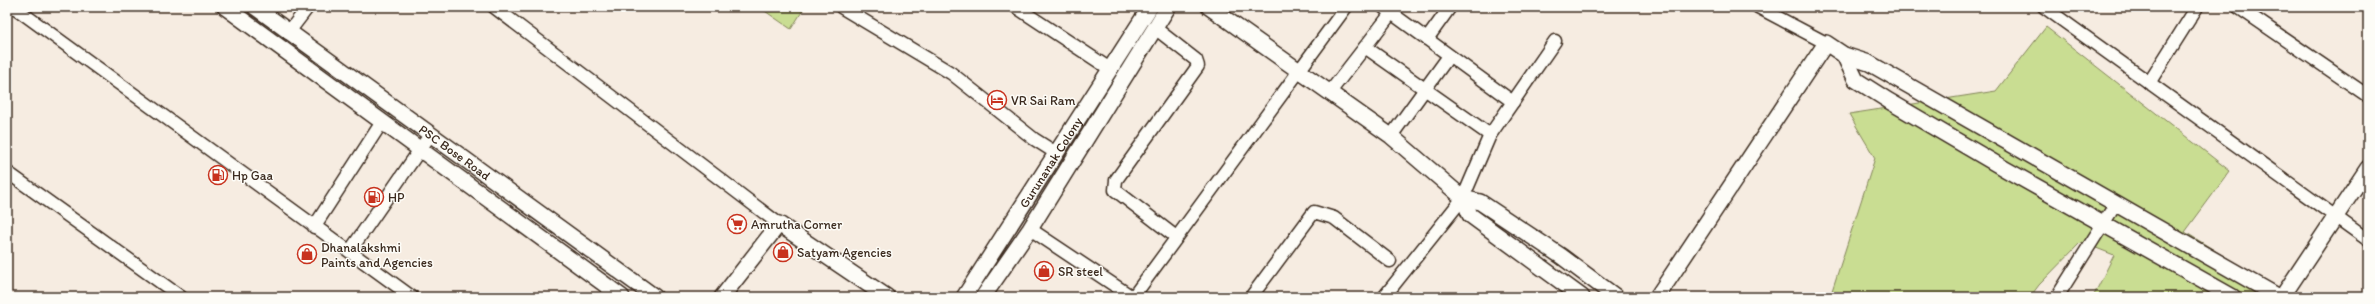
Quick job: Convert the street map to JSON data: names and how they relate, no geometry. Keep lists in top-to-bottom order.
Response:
{
  "streets": {
    "street": ["PSC Bose Road", "Gurunanak Colony"]
  },
  "places": {
    "hotel": ["VR Sai Ram"],
    "fuel station": ["Hp Gaa", "HP"],
    "supermarket": ["Amrutha Corner"],
    "shop": ["Satyam Agencies", "Dhanalakshmi Paints and Agencies", "SR steel"]
  }
}
